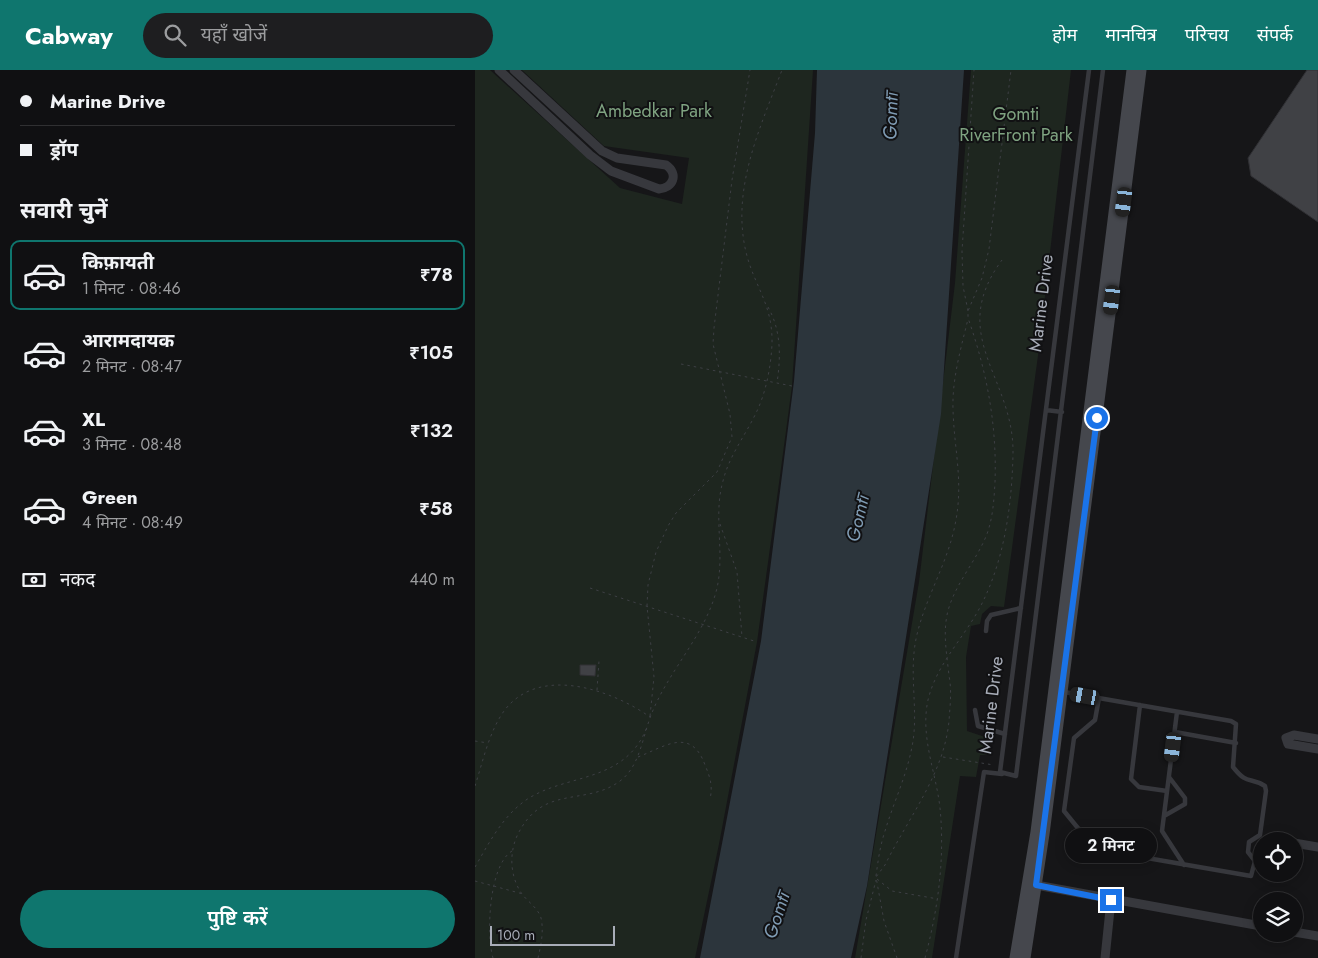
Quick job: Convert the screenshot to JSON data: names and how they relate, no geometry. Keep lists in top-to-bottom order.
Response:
{
  "streets": {
    "lane": ["Marine Drive"]
  },
  "water": ["Gomtī"],
  "parks": ["Ambedkar Park", "Gomti RiverFront Park"],
  "scale_bar": "100 m",
  "page": {
    "header": "Cabway",
    "search": "यहाँ खोजें",
    "nav": [
      "होम",
      "मानचित्र",
      "परिचय",
      "संपर्क"
    ],
    "banner": ["Marine Drive", "ड्रॉप"],
    "heading": "सवारी चुनें",
    "list": [
      {
        "name": "किफ़ायती",
        "note": "1 मिनट · 08:46",
        "value": "₹78"
      },
      {
        "name": "आरामदायक",
        "note": "2 मिनट · 08:47",
        "value": "₹105"
      },
      {
        "name": "XL",
        "note": "3 मिनट · 08:48",
        "value": "₹132"
      },
      {
        "name": "Green",
        "note": "4 मिनट · 08:49",
        "value": "₹58"
      }
    ],
    "pay": ["नकद", "440 m"],
    "bubble": "2 मिनट",
    "buttons": "पुष्टि करें",
    "scale": "100 m"
  }
}
